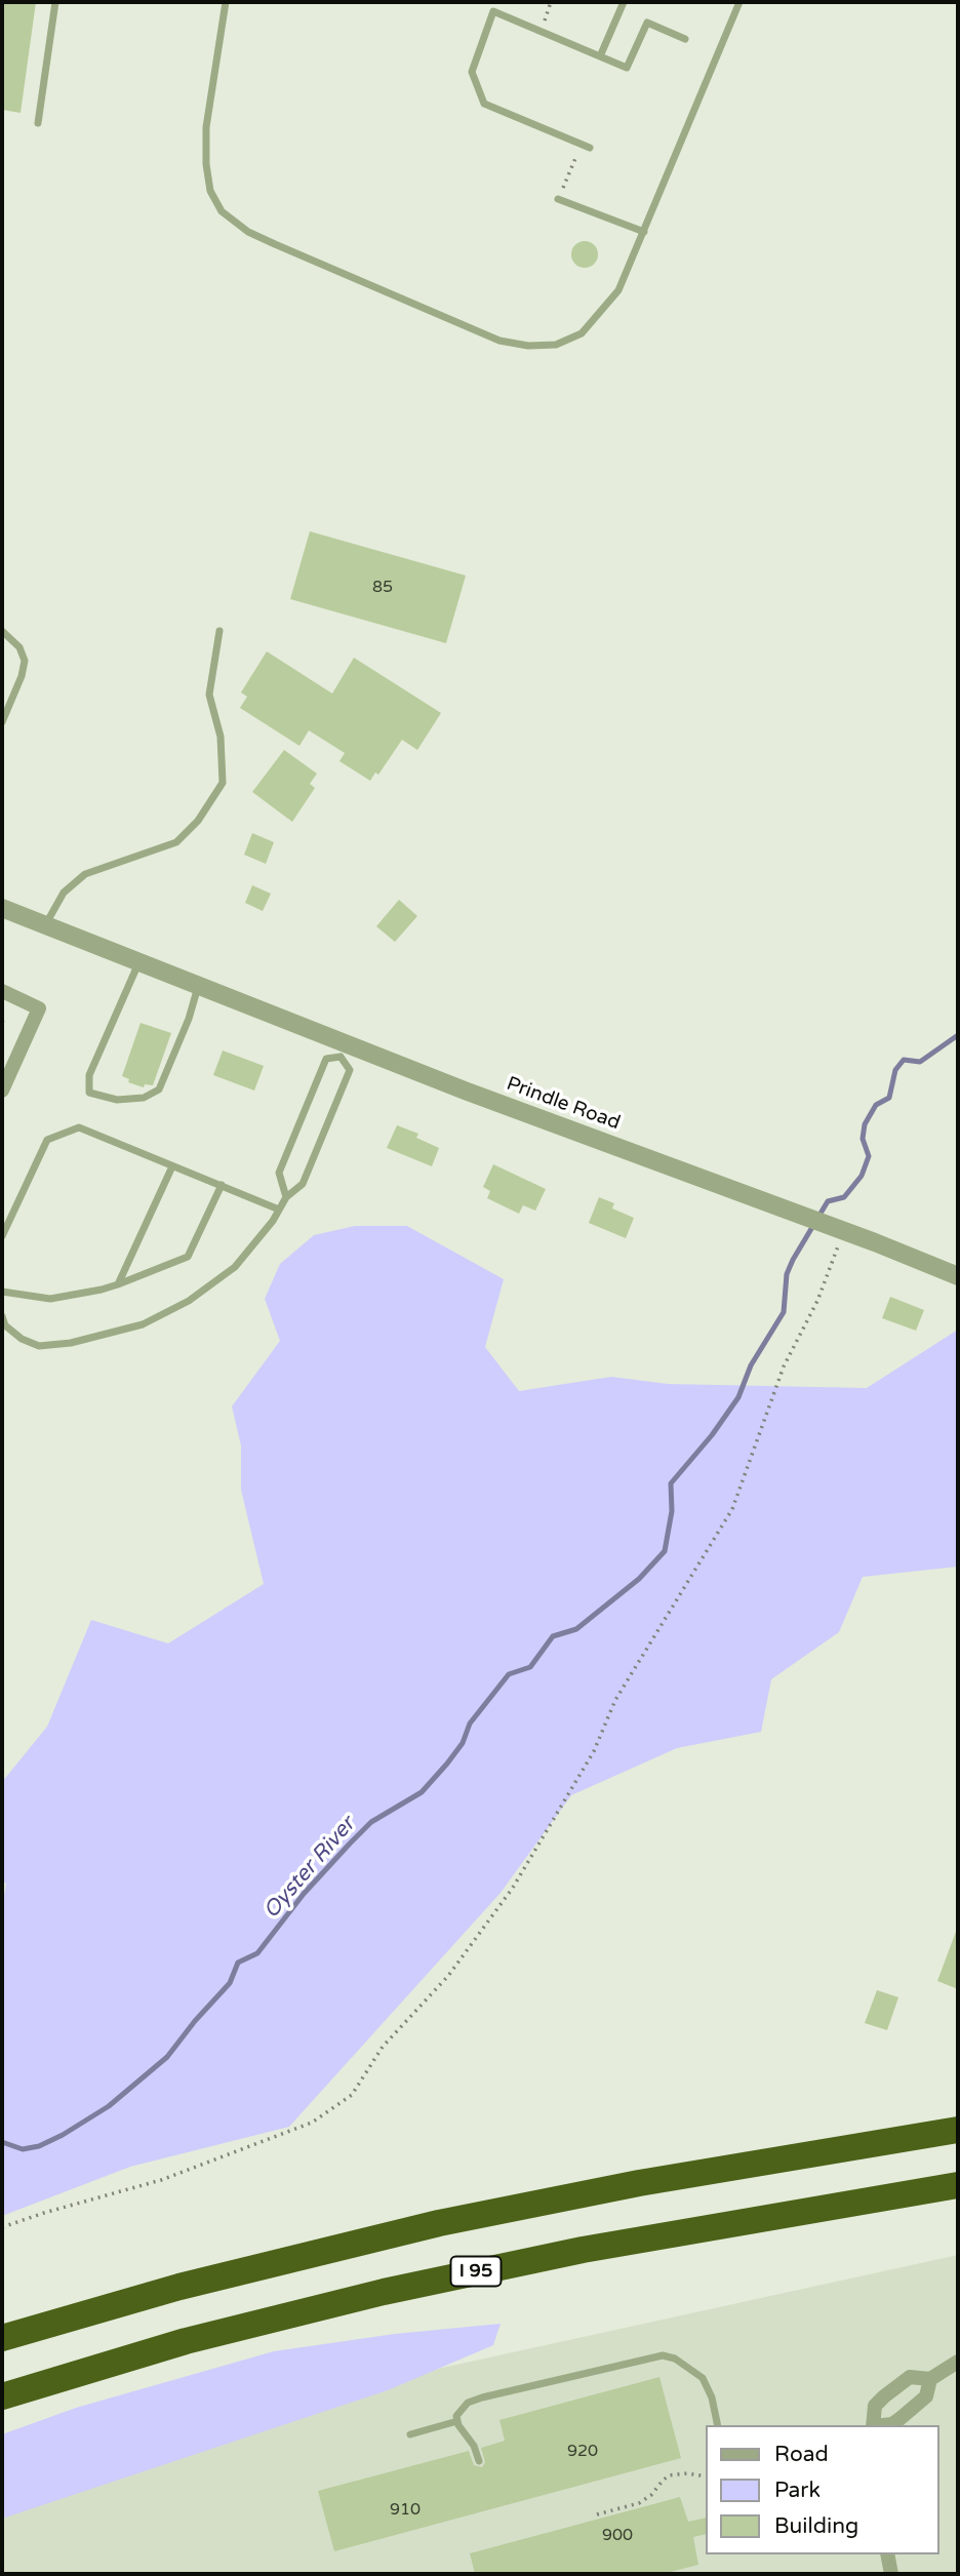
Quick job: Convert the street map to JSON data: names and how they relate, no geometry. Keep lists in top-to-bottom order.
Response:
{
  "streets": {
    "highway": ["I 95"],
    "street": ["Prindle Road"]
  },
  "water": ["Oyster River"],
  "house_numbers": [
    "85",
    "920",
    "910",
    "900"
  ],
  "legend": ["Road", "Park", "Building"]
}
